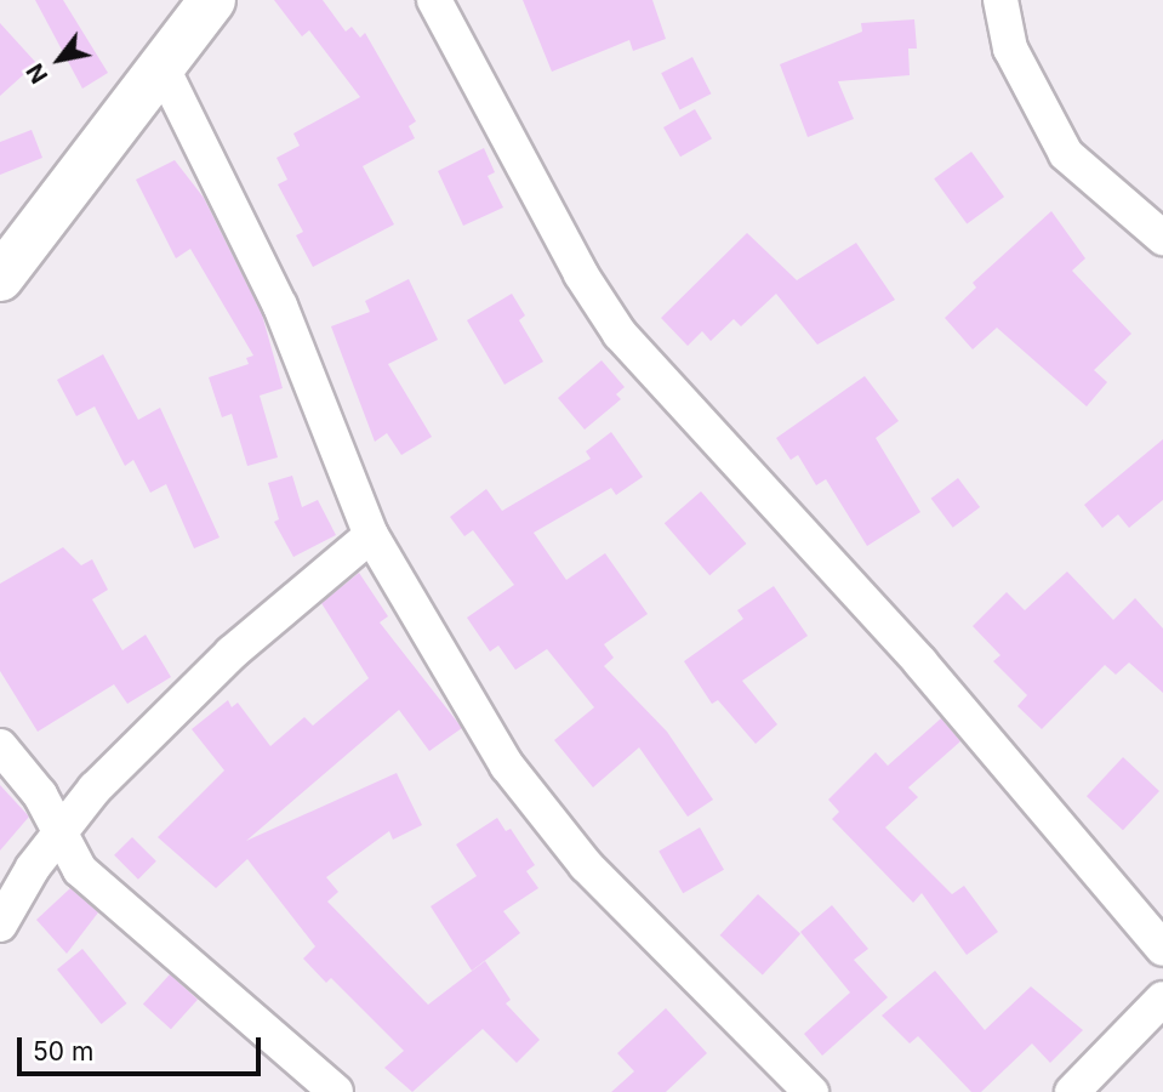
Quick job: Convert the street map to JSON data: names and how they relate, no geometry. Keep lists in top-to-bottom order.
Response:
{
  "scale_bar": "50 m",
  "north": "bottom left"
}
